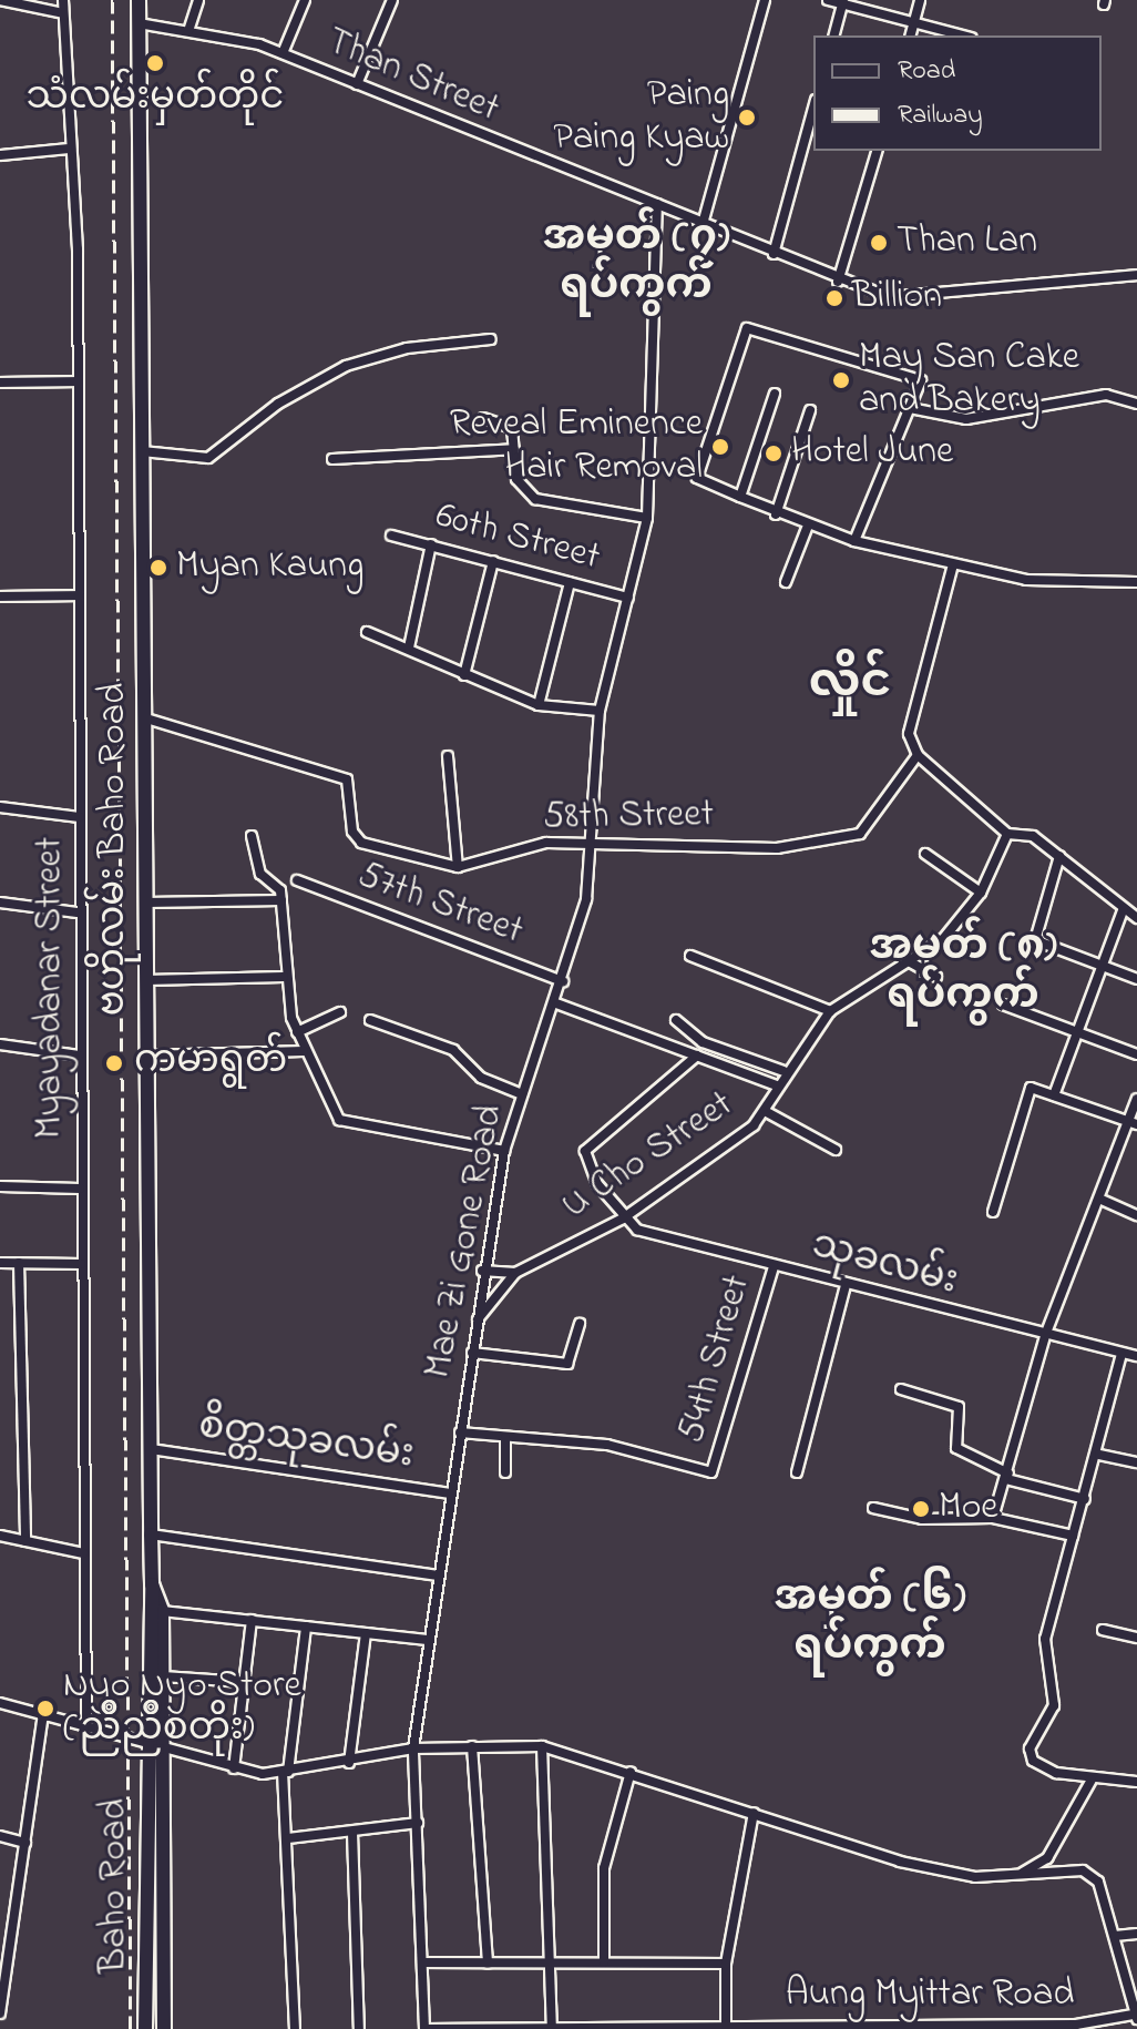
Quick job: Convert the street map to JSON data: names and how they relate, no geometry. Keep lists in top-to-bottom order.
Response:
{
  "streets": {
    "main road": ["ဗဟိုလမ်း Baho Road", "Baho Road"],
    "street": [
      "Than Street",
      "60th Street",
      "58th Street",
      "57th Street",
      "Myayadanar Street",
      "U Cho Street",
      "Mae Zi Gone Road",
      "သုခလမ်း",
      "54th Street",
      "စိတ္တသုခလမ်း",
      "Aung Myittar Road"
    ]
  },
  "crossings": [
    ["Than Street", "ဗဟိုလမ်း Baho Road"],
    ["Than Street", "Mae Zi Gone Road"],
    ["60th Street", "Mae Zi Gone Road"],
    ["58th Street", "ဗဟိုလမ်း Baho Road"],
    ["58th Street", "Mae Zi Gone Road"],
    ["ဗဟိုလမ်း Baho Road", "စိတ္တသုခလမ်း"],
    ["ဗဟိုလမ်း Baho Road", "Baho Road"],
    ["57th Street", "Mae Zi Gone Road"],
    ["U Cho Street", "Mae Zi Gone Road"],
    ["U Cho Street", "သုခလမ်း"],
    ["Mae Zi Gone Road", "စိတ္တသုခလမ်း"],
    ["Mae Zi Gone Road", "Aung Myittar Road"],
    ["သုခလမ်း", "54th Street"]
  ],
  "districts": [
    "အမှတ် (၇) ရပ်ကွက်",
    "လှိုင်",
    "အမှတ် (၈) ရပ်ကွက်",
    "အမှတ် (၆) ရပ်ကွက်"
  ],
  "places": [
    "သံလမ်းမှတ်တိုင်",
    "Paing Paing Kyaw",
    "Than Lan",
    "Billion",
    "May San Cake and Bakery",
    "Reveal Eminence Hair Removal",
    "Hotel June",
    "Myan Kaung",
    "ကမာရွတ်",
    "Moe",
    "Nyo Nyo Store (ညိဳညိဳစတိုး)"
  ],
  "legend": ["Road", "Railway"]
}
